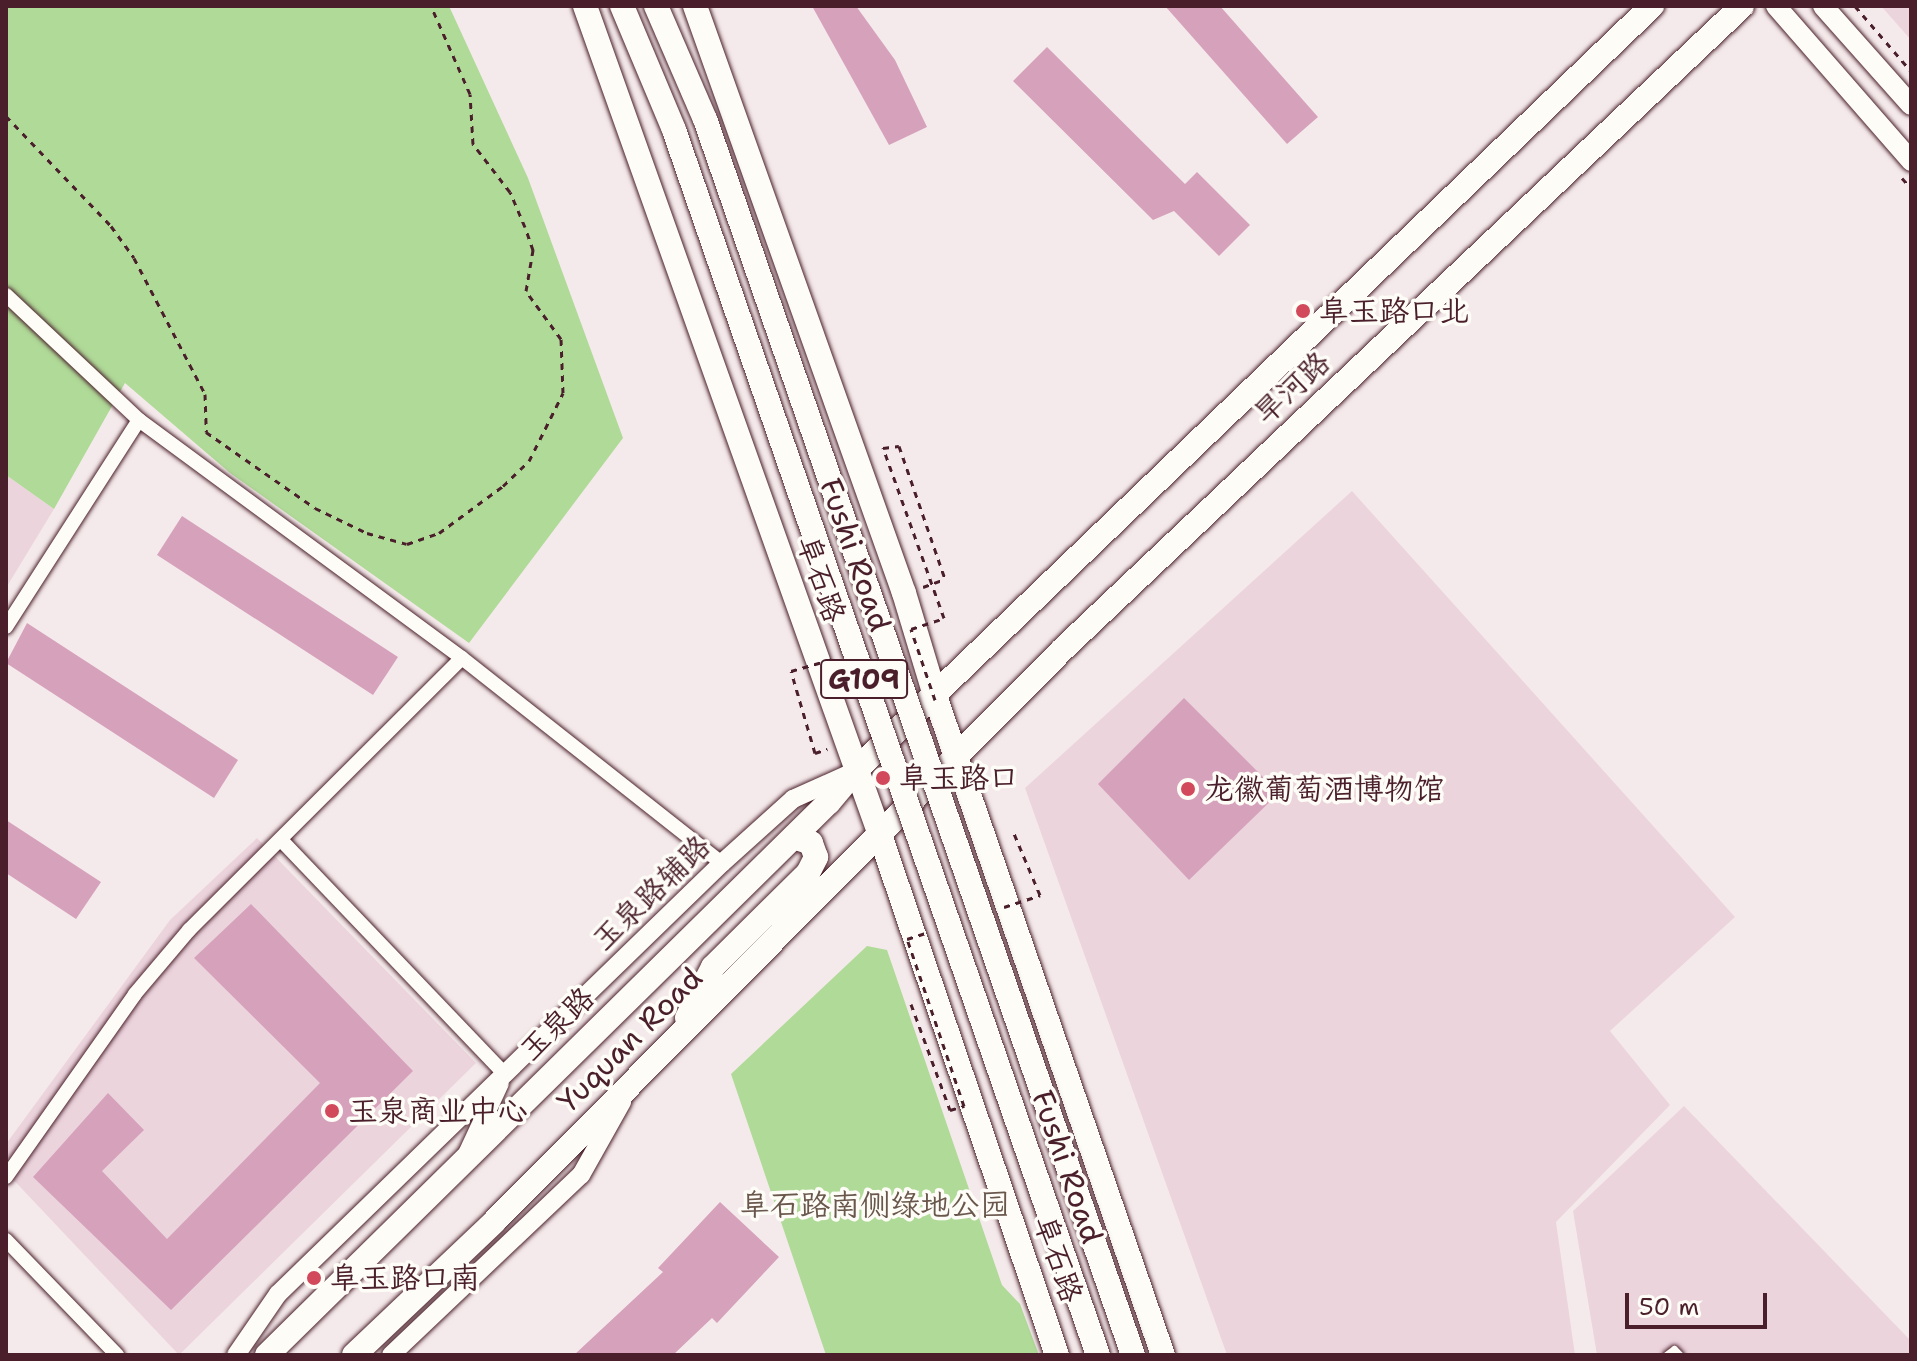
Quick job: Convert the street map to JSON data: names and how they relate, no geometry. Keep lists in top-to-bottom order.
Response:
{
  "streets": {
    "main road": [
      "旱河路",
      "Fushi Road",
      "阜石路",
      "G109",
      "玉泉路",
      "Yuquan Road"
    ],
    "street": ["玉泉路辅路"]
  },
  "crossings": [
    ["旱河路", "阜石路"],
    ["旱河路", "玉泉路辅路"],
    ["旱河路", "玉泉路"],
    ["旱河路", "Yuquan Road"],
    ["阜石路", "玉泉路辅路"],
    ["阜石路", "玉泉路"],
    ["阜石路", "Yuquan Road"],
    ["玉泉路辅路", "玉泉路"]
  ],
  "parks": ["阜石路南侧绿地公园"],
  "places": [
    "阜玉路口北",
    "阜玉路口",
    "龙徽葡萄酒博物馆",
    "玉泉商业中心",
    "阜玉路口南"
  ],
  "scale_bar": "50 m"
}
